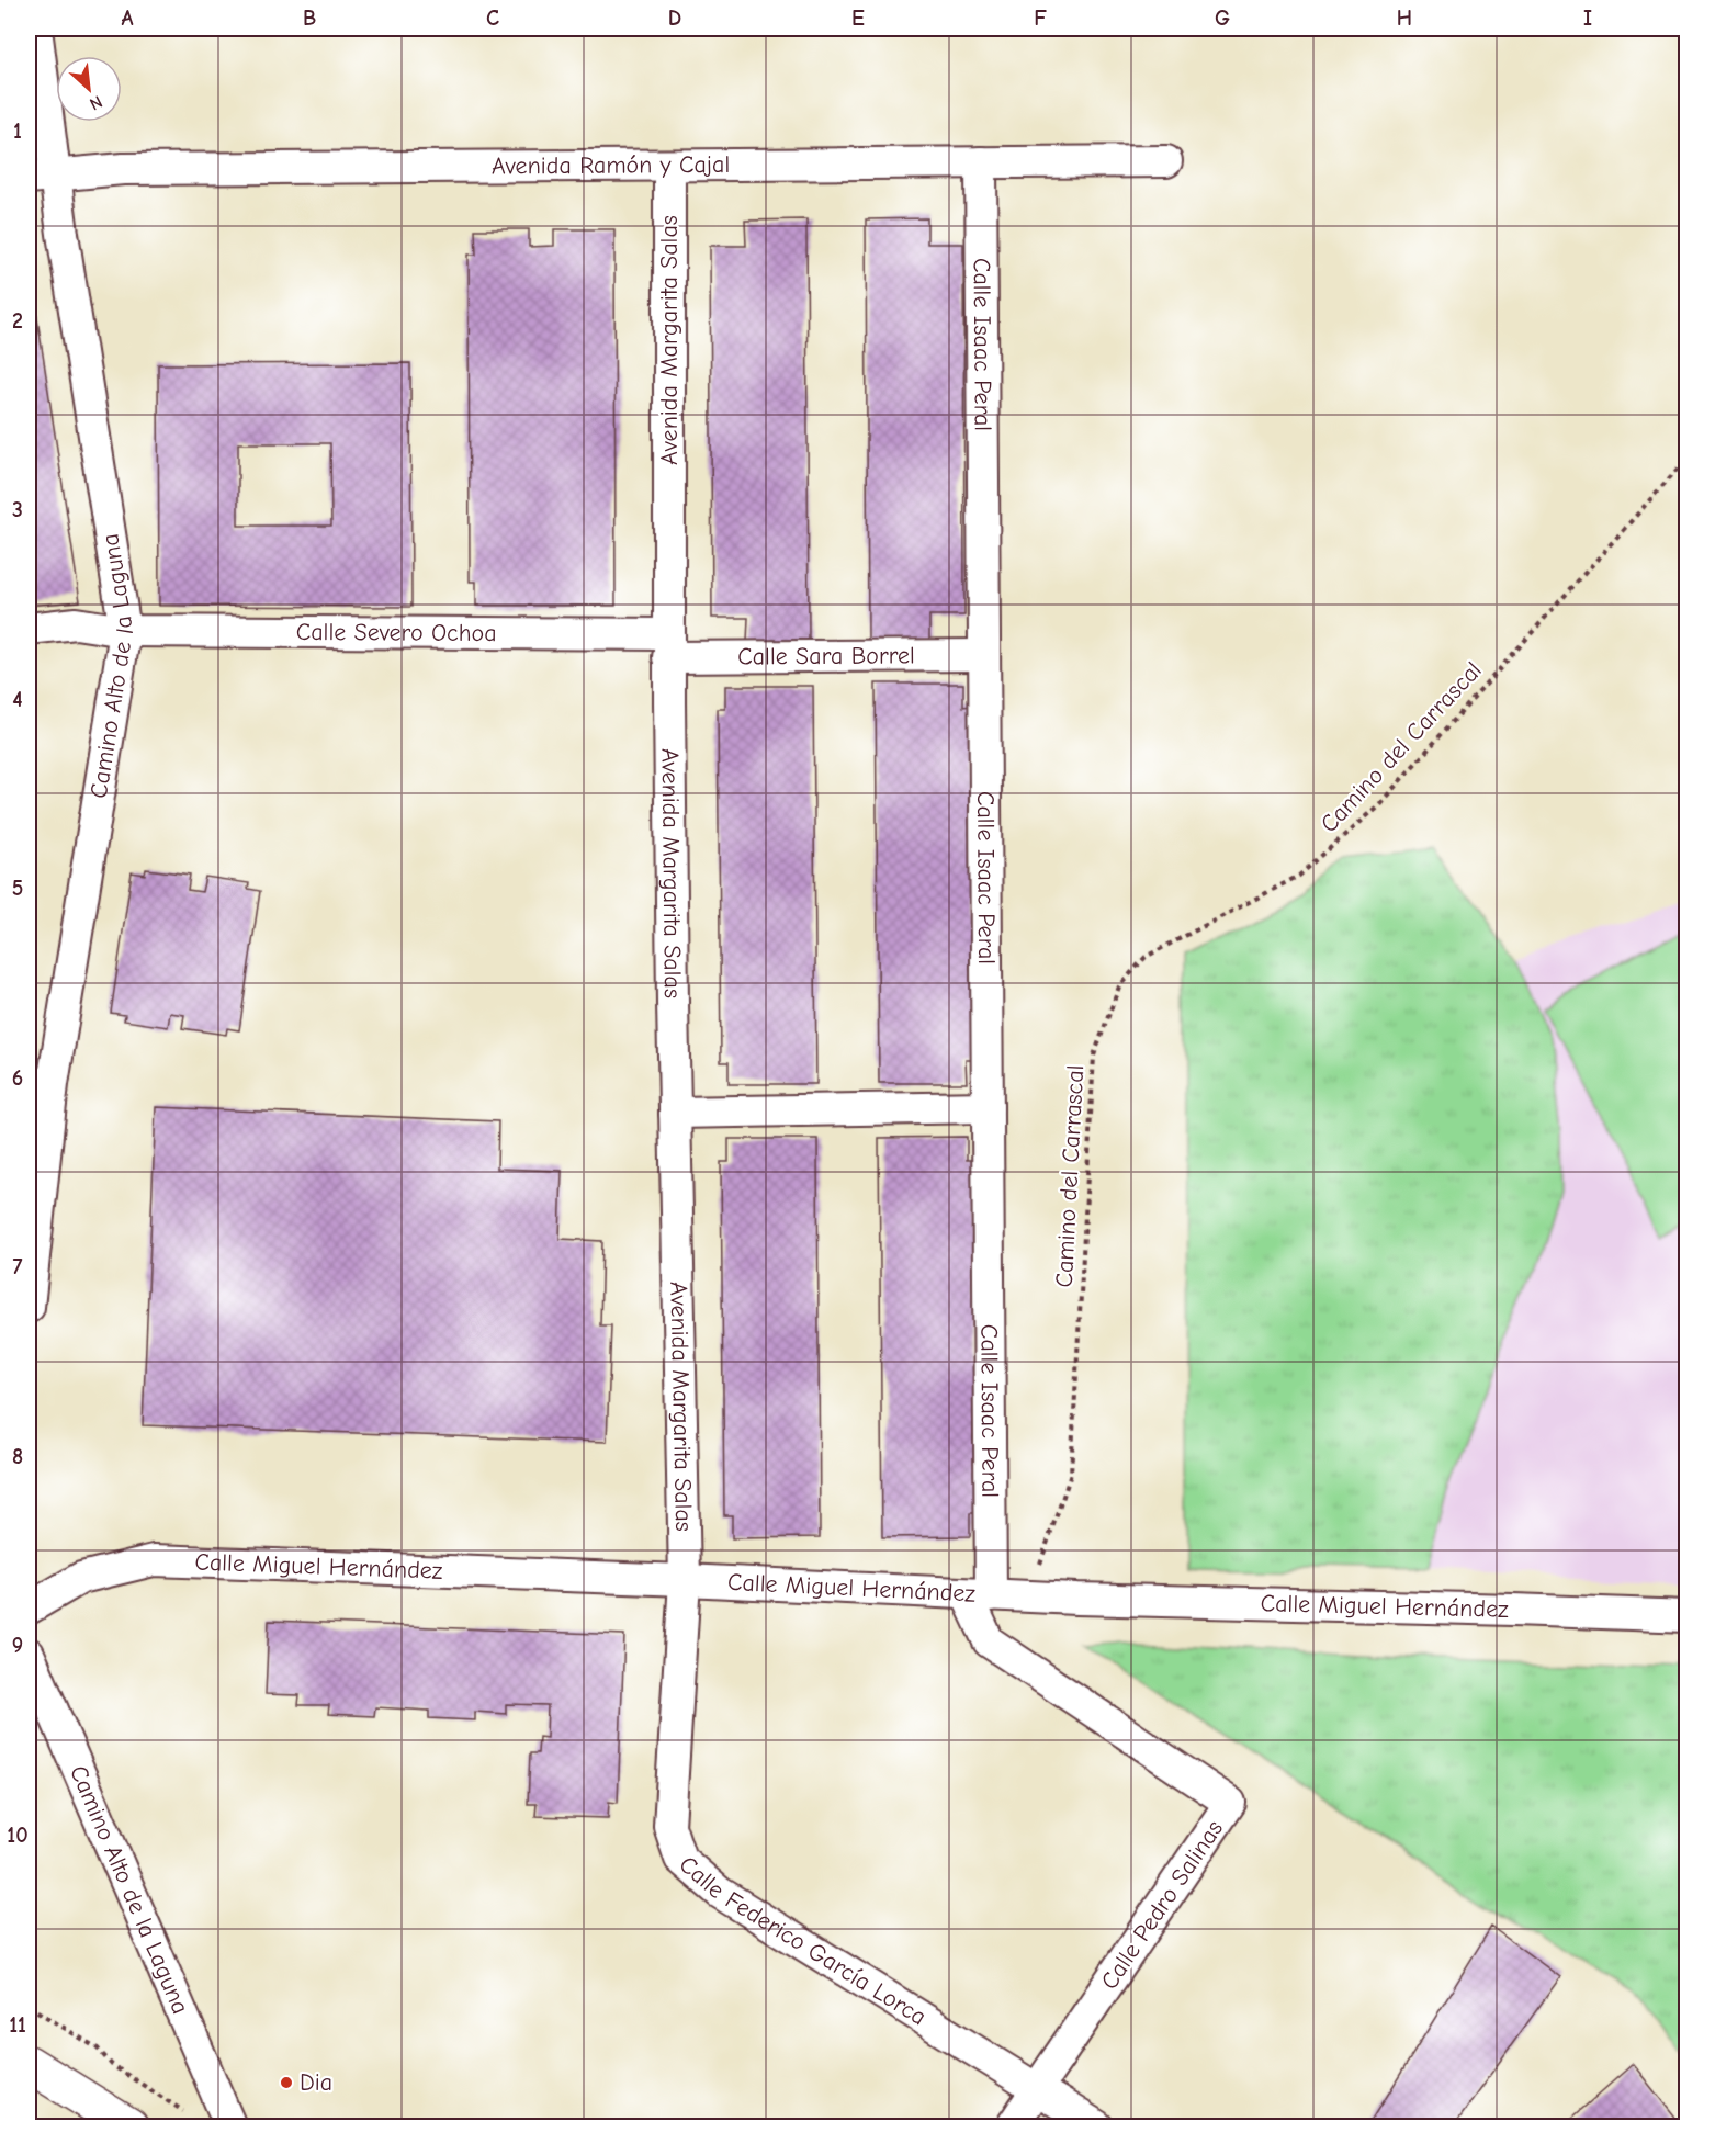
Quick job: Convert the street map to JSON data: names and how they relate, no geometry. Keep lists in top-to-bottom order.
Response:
{
  "streets": {
    "street": [
      "Avenida Ramón y Cajal",
      "Avenida Margarita Salas",
      "Calle Isaac Peral",
      "Calle Severo Ochoa",
      "Calle Sara Borrel",
      "Camino Alto de la Laguna",
      "Calle Miguel Hernández",
      "Calle Pedro Salinas",
      "Calle Federico García Lorca"
    ],
    "path": ["Camino del Carrascal"]
  },
  "crossings": [
    ["Avenida Ramón y Cajal", "Avenida Margarita Salas"],
    ["Avenida Ramón y Cajal", "Calle Isaac Peral"],
    ["Avenida Ramón y Cajal", "Camino Alto de la Laguna"],
    ["Avenida Margarita Salas", "Calle Severo Ochoa"],
    ["Avenida Margarita Salas", "Calle Sara Borrel"],
    ["Avenida Margarita Salas", "Calle Miguel Hernández"],
    ["Avenida Margarita Salas", "Calle Federico García Lorca"],
    ["Calle Isaac Peral", "Calle Sara Borrel"],
    ["Calle Isaac Peral", "Calle Miguel Hernández"],
    ["Calle Isaac Peral", "Calle Pedro Salinas"],
    ["Calle Severo Ochoa", "Calle Sara Borrel"],
    ["Calle Severo Ochoa", "Camino Alto de la Laguna"],
    ["Camino del Carrascal", "Calle Miguel Hernández"],
    ["Calle Miguel Hernández", "Calle Pedro Salinas"],
    ["Calle Miguel Hernández", "Calle Federico García Lorca"],
    ["Calle Pedro Salinas", "Calle Federico García Lorca"]
  ],
  "places": ["Dia"],
  "north": "bottom right",
  "grid": {
    "columns": [
      "A",
      "B",
      "C",
      "D",
      "E",
      "F",
      "G",
      "H",
      "I"
    ],
    "rows": [
      "1",
      "2",
      "3",
      "4",
      "5",
      "6",
      "7",
      "8",
      "9",
      "10",
      "11"
    ]
  }
}
